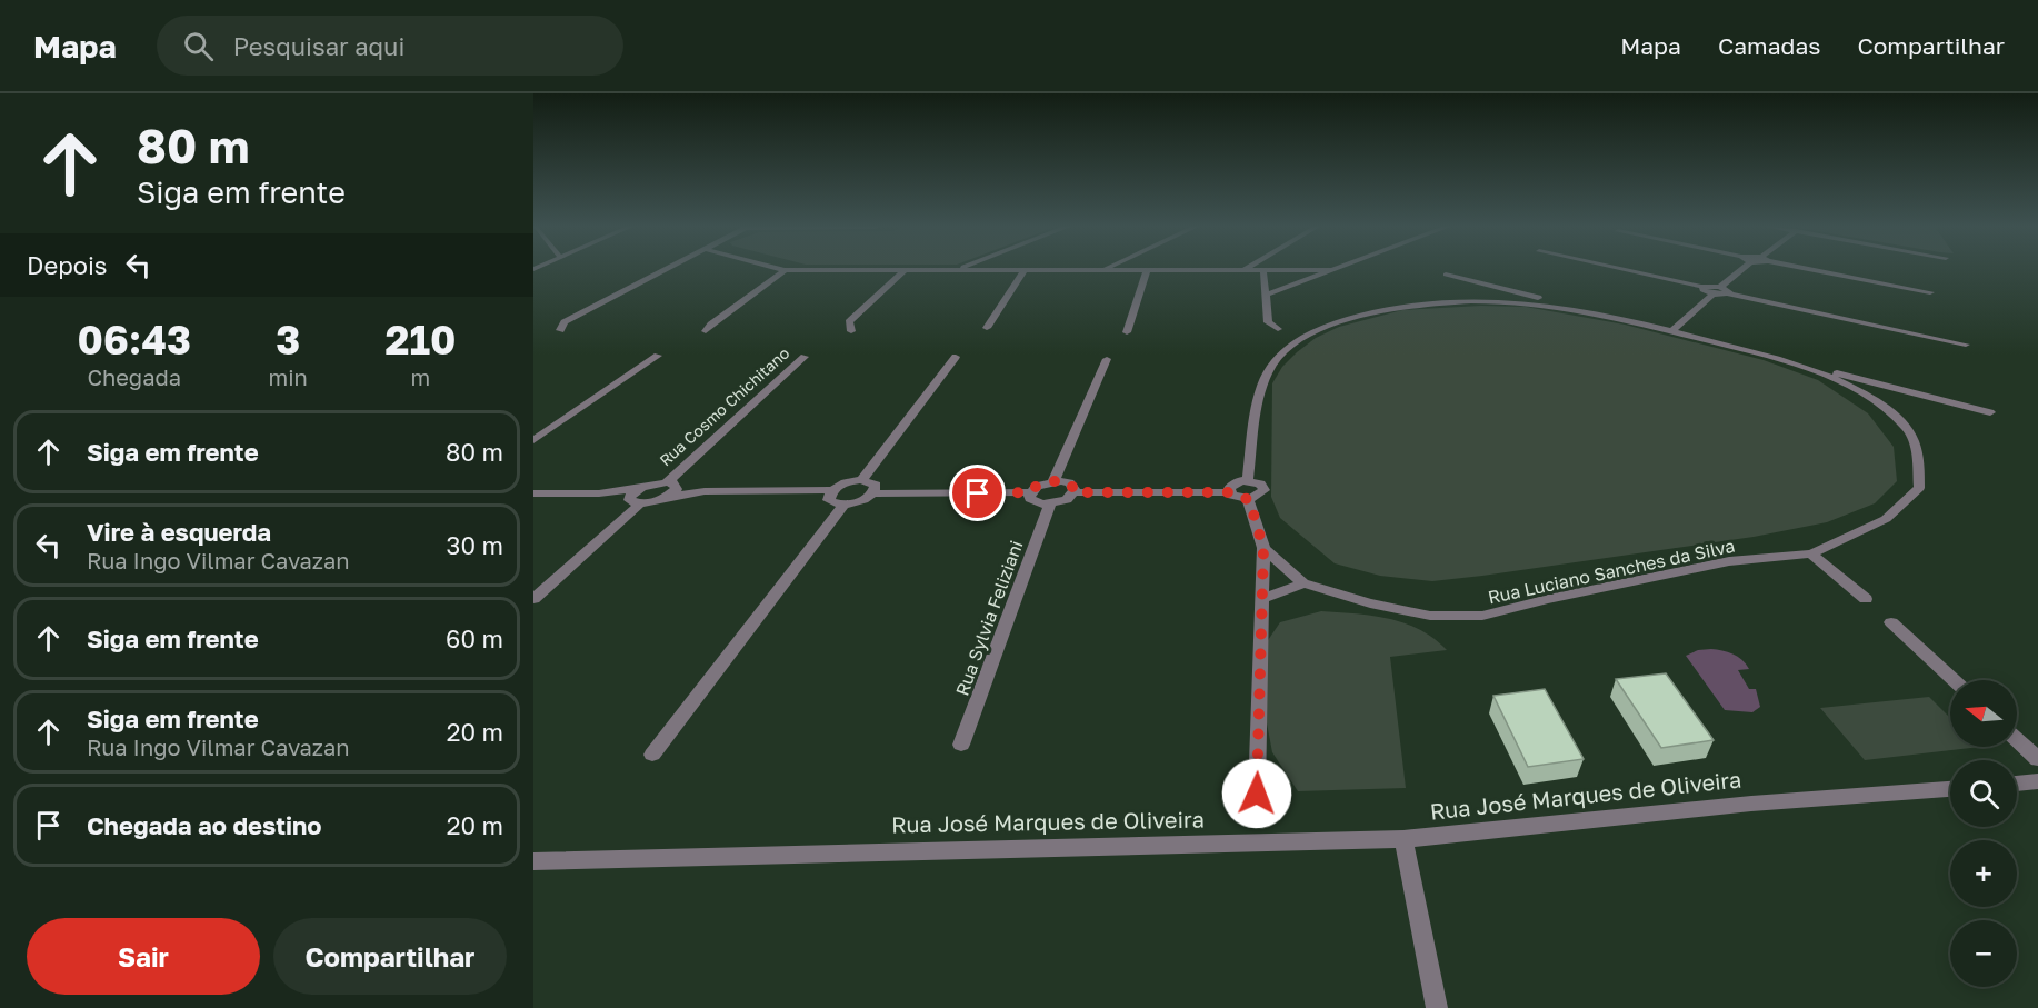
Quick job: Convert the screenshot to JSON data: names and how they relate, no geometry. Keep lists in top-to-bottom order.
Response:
{
  "streets": {
    "street": [
      "Rua Cosmo Chichitano",
      "Rua Luciano Sanches da Silva",
      "Rua Sylvia Feliziani",
      "Rua José Marques de Oliveira"
    ]
  },
  "north": "left",
  "page": {
    "header": "Mapa",
    "search": "Pesquisar aqui",
    "nav": ["Mapa", "Camadas", "Compartilhar"],
    "turn": ["80 m", "Siga em frente"],
    "then": "Depois",
    "eta": [
      "06:43",
      "Chegada",
      "3",
      "min",
      "210",
      "m"
    ],
    "list": [
      {
        "name": "Siga em frente",
        "value": "80 m"
      },
      {
        "name": "Vire à esquerda",
        "note": "Rua Ingo Vilmar Cavazan",
        "value": "30 m"
      },
      {
        "name": "Siga em frente",
        "value": "60 m"
      },
      {
        "name": "Siga em frente",
        "note": "Rua Ingo Vilmar Cavazan",
        "value": "20 m"
      },
      {
        "name": "Chegada ao destino",
        "value": "20 m"
      }
    ],
    "map_buttons": ["+", "−"],
    "buttons": ["Sair", "Compartilhar"]
  }
}
